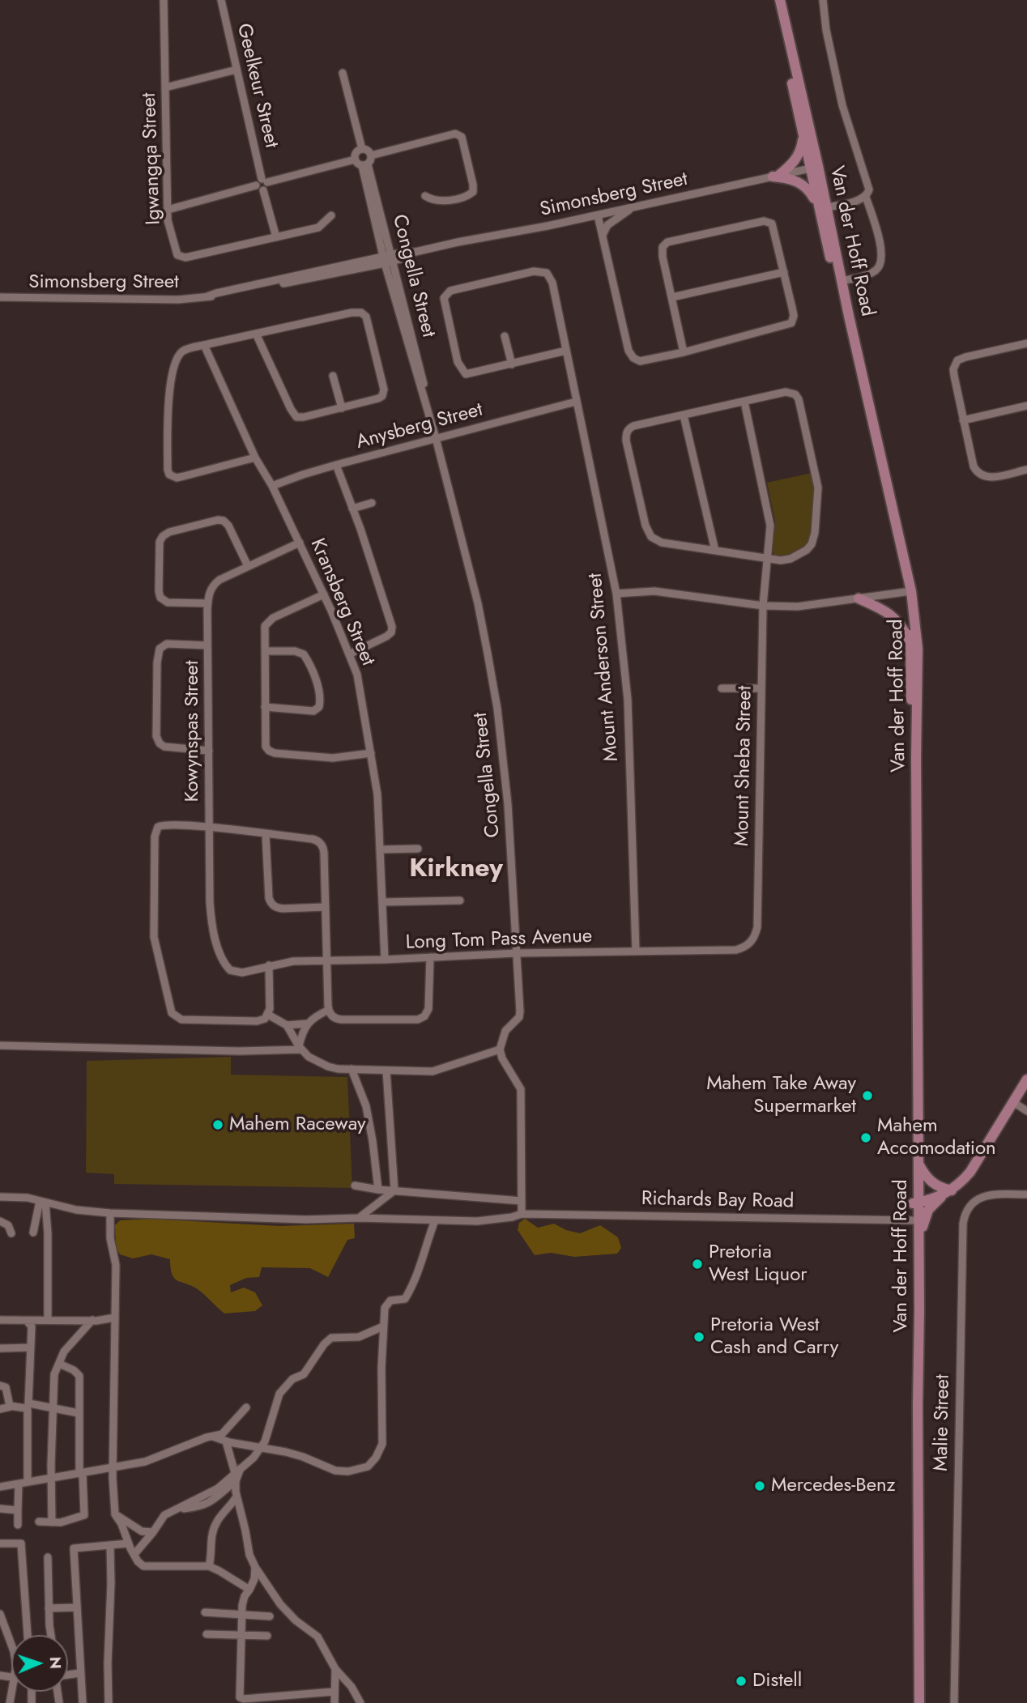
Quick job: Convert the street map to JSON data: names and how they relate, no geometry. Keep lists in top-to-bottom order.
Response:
{
  "streets": {
    "main road": ["Van der Hoff Road"],
    "street": [
      "Geelkeur Street",
      "Igwangqa Street",
      "Simonsberg Street",
      "Congella Street",
      "Anysberg Street",
      "Kransberg Street",
      "Mount Anderson Street",
      "Kowynspas Street",
      "Mount Sheba Street",
      "Long Tom Pass Avenue",
      "Richards Bay Road",
      "Malie Street"
    ]
  },
  "crossings": [
    ["Simonsberg Street", "Van der Hoff Road"],
    ["Simonsberg Street", "Congella Street"],
    ["Van der Hoff Road", "Richards Bay Road"],
    ["Congella Street", "Anysberg Street"],
    ["Congella Street", "Long Tom Pass Avenue"],
    ["Anysberg Street", "Kransberg Street"],
    ["Anysberg Street", "Mount Anderson Street"],
    ["Kransberg Street", "Long Tom Pass Avenue"],
    ["Mount Anderson Street", "Long Tom Pass Avenue"],
    ["Kowynspas Street", "Long Tom Pass Avenue"],
    ["Mount Sheba Street", "Long Tom Pass Avenue"]
  ],
  "districts": ["Kirkney"],
  "places": [
    "Mahem Take Away Supermarket",
    "Mahem Raceway",
    "Mahem Accomodation",
    "Pretoria West Liquor",
    "Pretoria West Cash and Carry",
    "Mercedes-Benz",
    "Distell"
  ],
  "north": "right"
}
